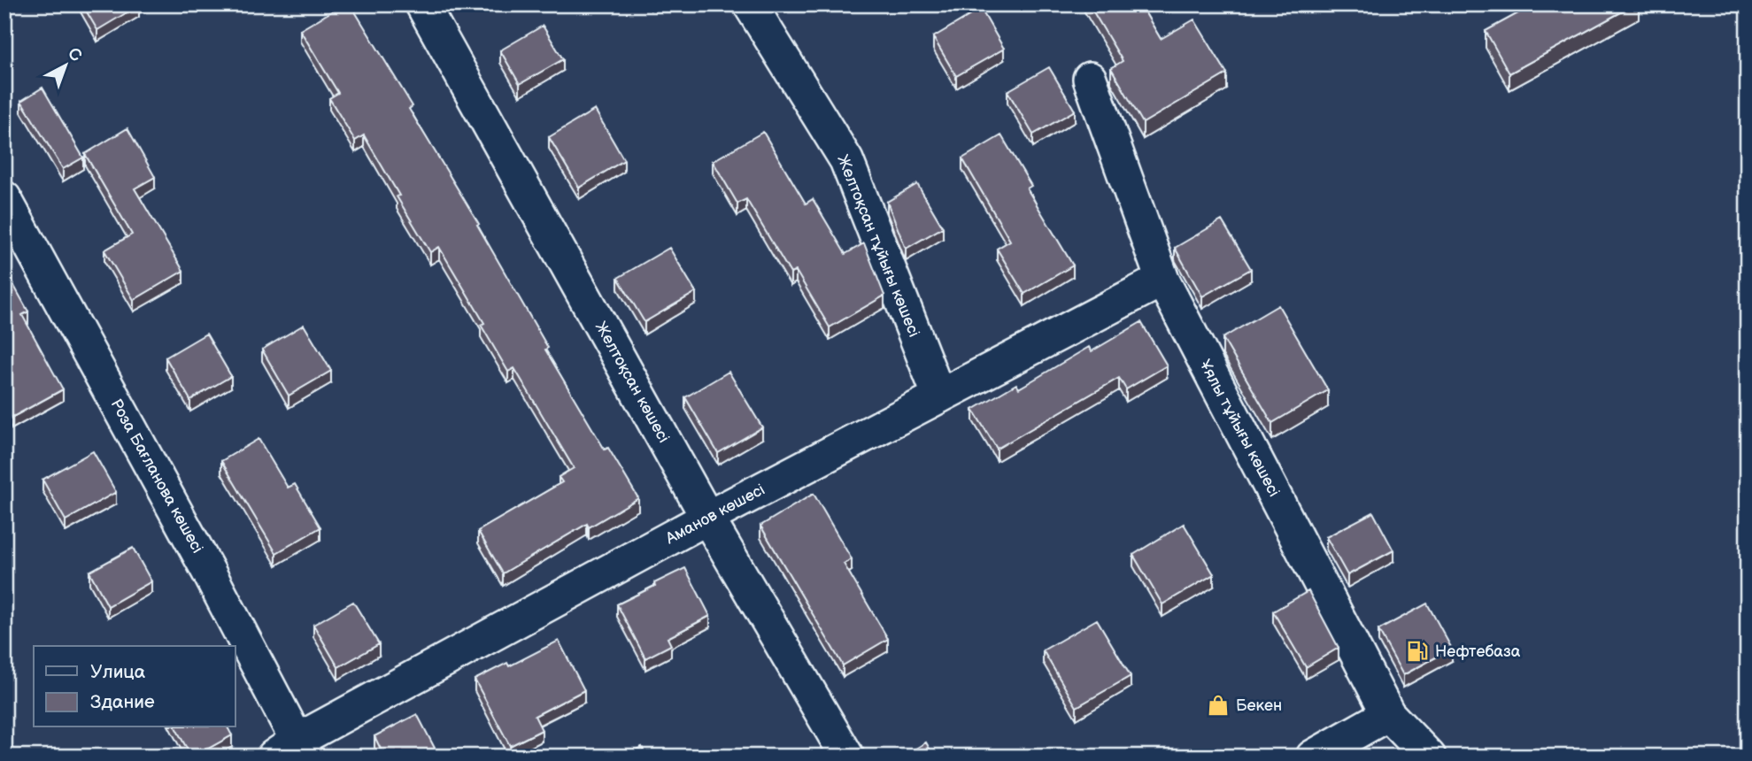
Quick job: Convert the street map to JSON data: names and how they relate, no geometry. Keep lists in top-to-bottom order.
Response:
{
  "streets": {
    "street": [
      "Желтоқсан тұйығы көшесі",
      "Желтоқсан көшесі",
      "Ұялы тұйығы көшесі",
      "Роза Бағланова көшесі",
      "Аманов көшесі"
    ]
  },
  "crossings": [
    ["Желтоқсан тұйығы көшесі", "Аманов көшесі"],
    ["Желтоқсан көшесі", "Аманов көшесі"],
    ["Ұялы тұйығы көшесі", "Аманов көшесі"],
    ["Роза Бағланова көшесі", "Аманов көшесі"]
  ],
  "places": {
    "fuel station": ["Нефтебаза"],
    "shop": ["Бекен"]
  },
  "legend": ["Улица", "Здание"],
  "north": "top right"
}
